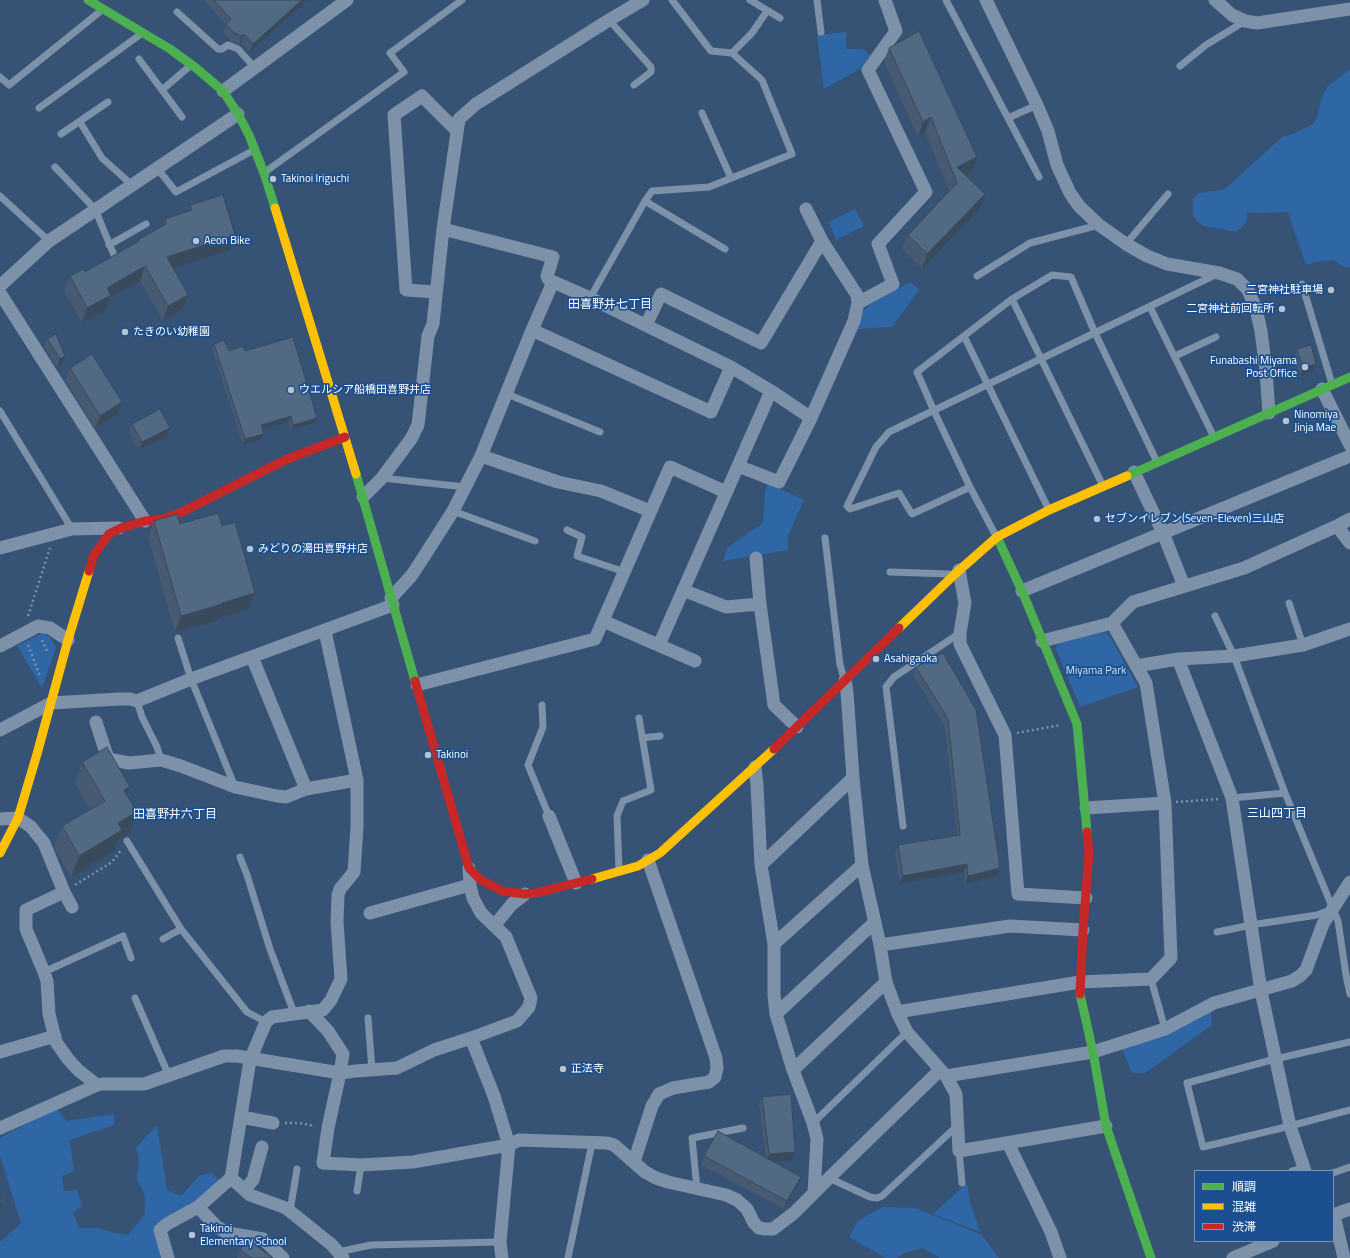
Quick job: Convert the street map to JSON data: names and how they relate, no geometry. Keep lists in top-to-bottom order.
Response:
{
  "districts": ["田喜野井七丁目", "三山四丁目", "田喜野井六丁目"],
  "parks": ["Miyama Park"],
  "places": [
    "Takinoi Iriguchi",
    "Aeon Bike",
    "二宮神社駐車場",
    "二宮神社前回転所",
    "たきのい幼稚園",
    "Funabashi Miyama Post Office",
    "ウエルシア船橋田喜野井店",
    "Ninomiya Jinja Mae",
    "セブンイレブン(Seven-Eleven)三山店",
    "みどりの湯田喜野井店",
    "Asahigaoka",
    "Takinoi",
    "正法寺",
    "Takinoi Elementary School"
  ],
  "legend": ["順調", "混雑", "渋滞"]
}
